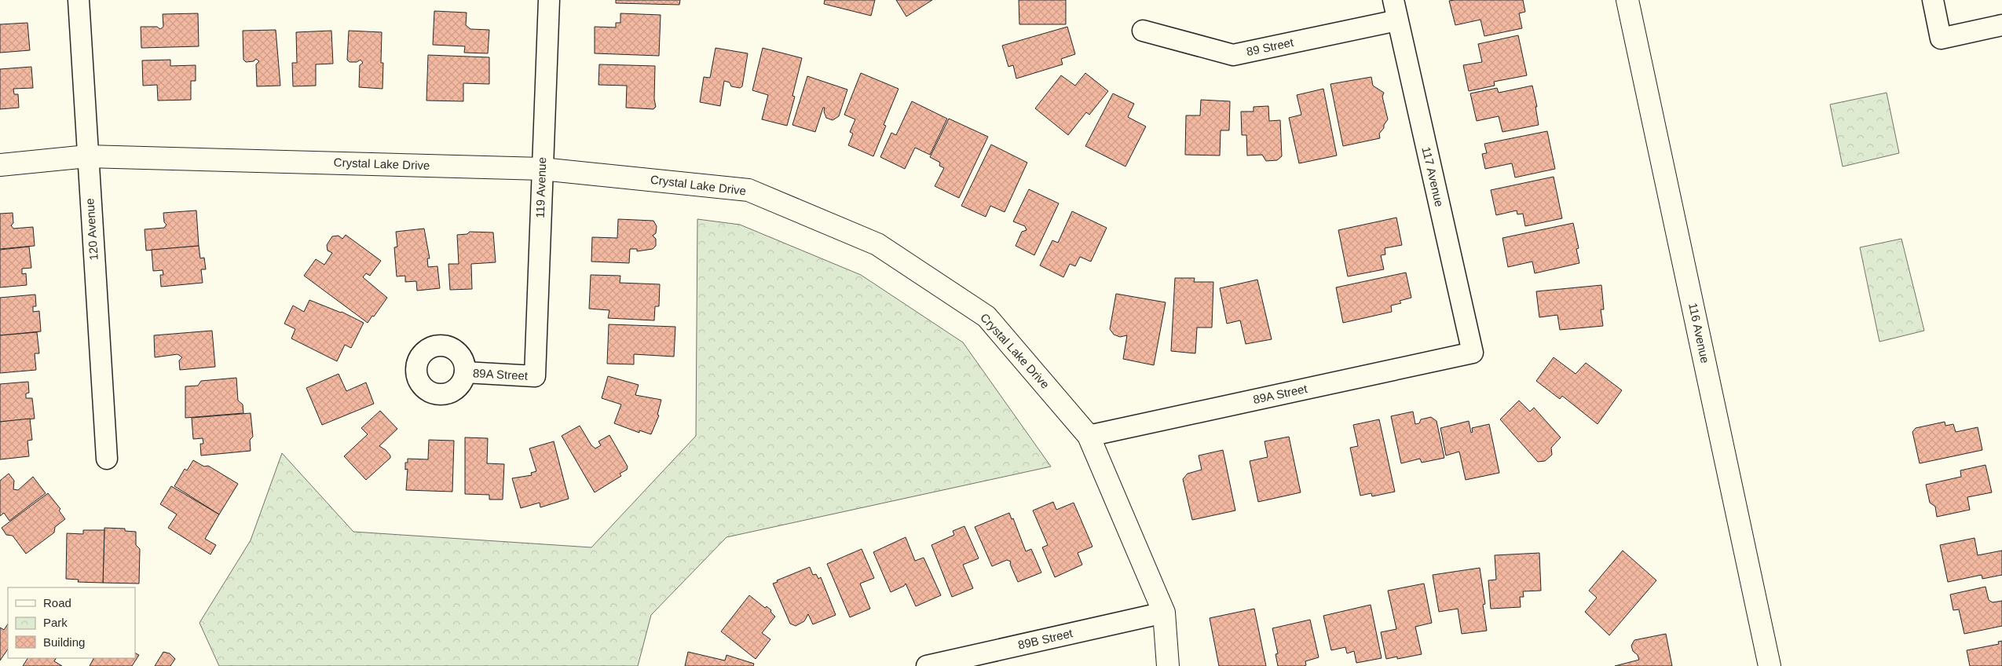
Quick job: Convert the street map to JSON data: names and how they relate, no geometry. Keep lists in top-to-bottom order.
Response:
{
  "streets": {
    "street": [
      "89 Street",
      "Crystal Lake Drive",
      "117 Avenue",
      "119 Avenue",
      "120 Avenue",
      "116 Avenue",
      "89A Street",
      "89B Street"
    ]
  },
  "crossings": [
    ["89 Street", "117 Avenue"],
    ["Crystal Lake Drive", "119 Avenue"],
    ["Crystal Lake Drive", "120 Avenue"],
    ["Crystal Lake Drive", "89A Street"],
    ["Crystal Lake Drive", "89B Street"],
    ["117 Avenue", "89A Street"],
    ["119 Avenue", "89A Street"]
  ],
  "legend": ["Road", "Park", "Building"]
}
